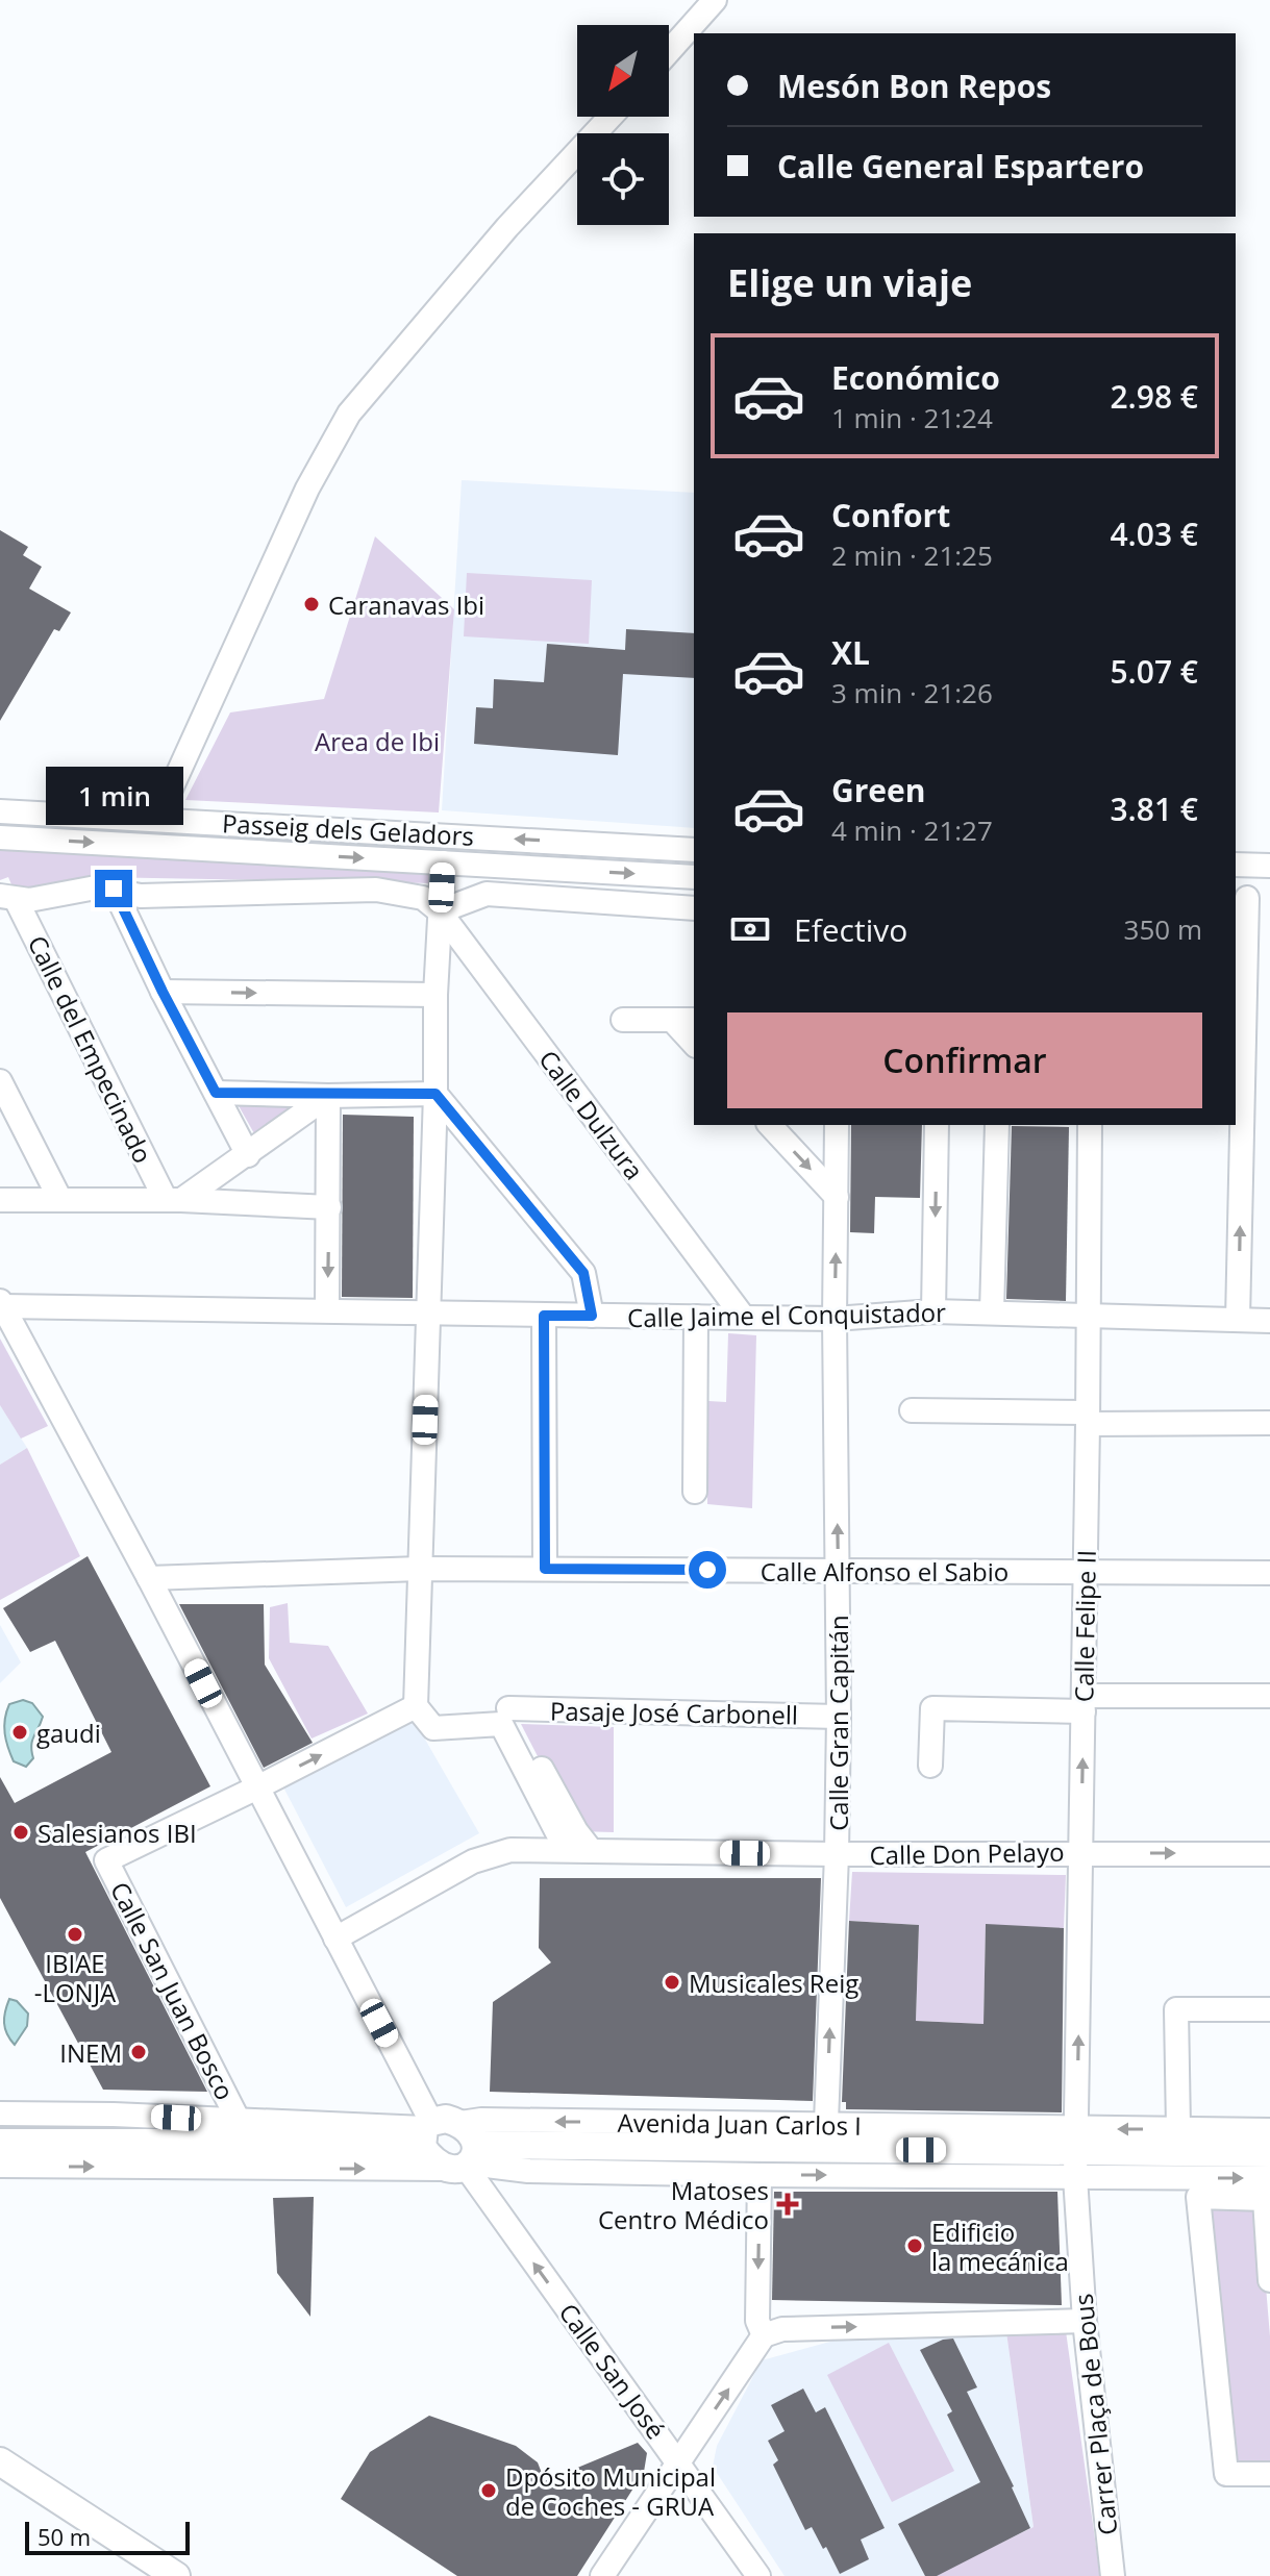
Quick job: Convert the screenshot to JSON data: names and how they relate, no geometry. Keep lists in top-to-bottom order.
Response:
{
  "streets": {
    "main road": ["Avenida Juan Carlos I"],
    "street": [
      "Passeig dels Geladors",
      "Calle del Empecinado",
      "Calle Dulzura",
      "Calle Jaime el Conquistador",
      "Calle Alfonso el Sabio",
      "Calle Felipe II",
      "Pasaje José Carbonell",
      "Calle Gran Capitán",
      "Calle Don Pelayo",
      "Calle San Juan Bosco",
      "Calle San José",
      "Carrer Plaça de Bous"
    ]
  },
  "crossings": [
    ["Calle Dulzura", "Calle Jaime el Conquistador"],
    ["Calle Jaime el Conquistador", "Calle Felipe II"],
    ["Calle Jaime el Conquistador", "Calle Gran Capitán"],
    ["Calle Alfonso el Sabio", "Calle Felipe II"],
    ["Calle Alfonso el Sabio", "Calle Gran Capitán"],
    ["Calle Felipe II", "Calle Don Pelayo"],
    ["Calle Felipe II", "Avenida Juan Carlos I"],
    ["Calle Felipe II", "Carrer Plaça de Bous"],
    ["Pasaje José Carbonell", "Calle Gran Capitán"],
    ["Pasaje José Carbonell", "Calle Don Pelayo"],
    ["Calle Gran Capitán", "Calle Don Pelayo"],
    ["Calle Gran Capitán", "Avenida Juan Carlos I"],
    ["Avenida Juan Carlos I", "Calle San José"],
    ["Avenida Juan Carlos I", "Carrer Plaça de Bous"]
  ],
  "one_way": ["Calle Felipe II", "Calle San José"],
  "parks": ["Area de Ibi"],
  "places": {
    "other": [
      "Caranavas Ibi",
      "gaudi",
      "Salesianos IBI",
      "IBIAE -LONJA",
      "Musicales Reig",
      "INEM",
      "Edificio la mecánica",
      "Dpósito Municipal de Coches - GRUA"
    ],
    "health": ["Matoses Centro Médico"]
  },
  "scale_bar": "50 m",
  "north": "bottom left",
  "page": {
    "banner": ["Mesón Bon Repos", "Calle General Espartero"],
    "heading": "Elige un viaje",
    "list": [
      {
        "name": "Económico",
        "note": "1 min · 21:24",
        "value": "2.98 €"
      },
      {
        "name": "Confort",
        "note": "2 min · 21:25",
        "value": "4.03 €"
      },
      {
        "name": "XL",
        "note": "3 min · 21:26",
        "value": "5.07 €"
      },
      {
        "name": "Green",
        "note": "4 min · 21:27",
        "value": "3.81 €"
      }
    ],
    "bubble": "1 min",
    "pay": ["Efectivo", "350 m"],
    "buttons": "Confirmar",
    "scale": "50 m"
  }
}
